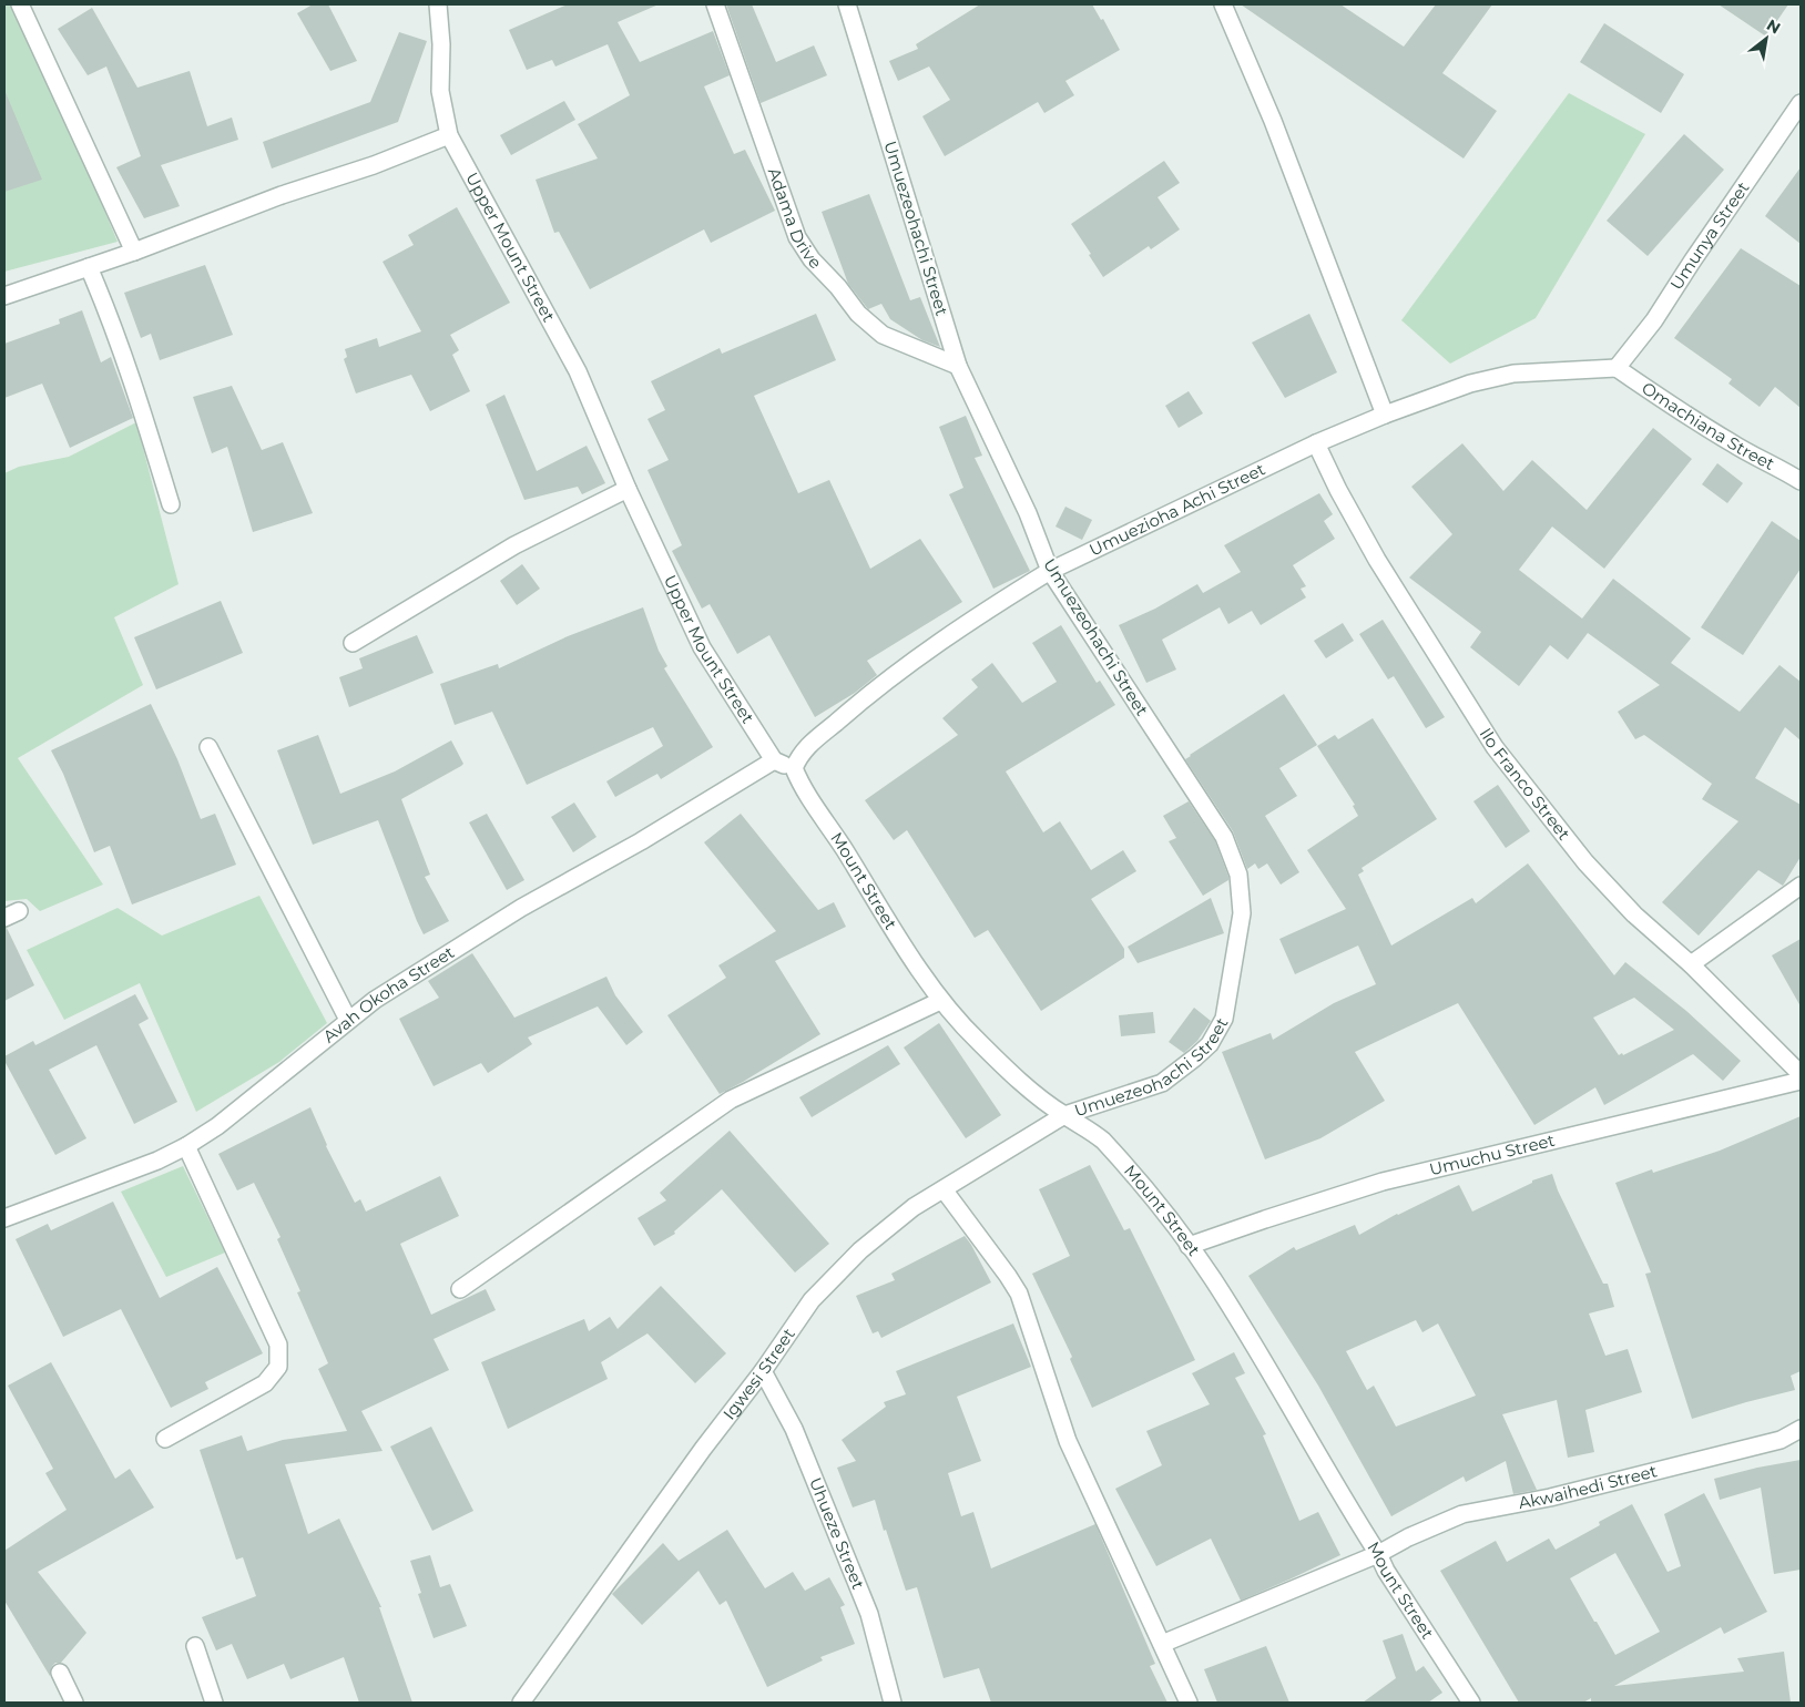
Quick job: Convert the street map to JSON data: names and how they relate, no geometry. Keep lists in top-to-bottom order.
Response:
{
  "streets": {
    "street": [
      "Adama Drive",
      "Umuezeohachi Street",
      "Umunya Street",
      "Upper Mount Street",
      "Omachiana Street",
      "Umuezioha Achi Street",
      "Ilo Franco Street",
      "Mount Street",
      "Avah Okoha Street",
      "Umuchu Street",
      "Igwesi Street",
      "Akwaihedi Street",
      "Uhueze Street"
    ]
  },
  "crossings": [
    ["Adama Drive", "Umuezeohachi Street"],
    ["Umuezeohachi Street", "Umuezioha Achi Street"],
    ["Umuezeohachi Street", "Mount Street"],
    ["Umuezeohachi Street", "Igwesi Street"],
    ["Umunya Street", "Omachiana Street"],
    ["Umunya Street", "Umuezioha Achi Street"],
    ["Upper Mount Street", "Avah Okoha Street"],
    ["Omachiana Street", "Umuezioha Achi Street"],
    ["Umuezioha Achi Street", "Ilo Franco Street"],
    ["Umuezioha Achi Street", "Mount Street"],
    ["Mount Street", "Umuchu Street"],
    ["Mount Street", "Igwesi Street"],
    ["Mount Street", "Akwaihedi Street"],
    ["Igwesi Street", "Uhueze Street"]
  ],
  "north": "top right"
}
